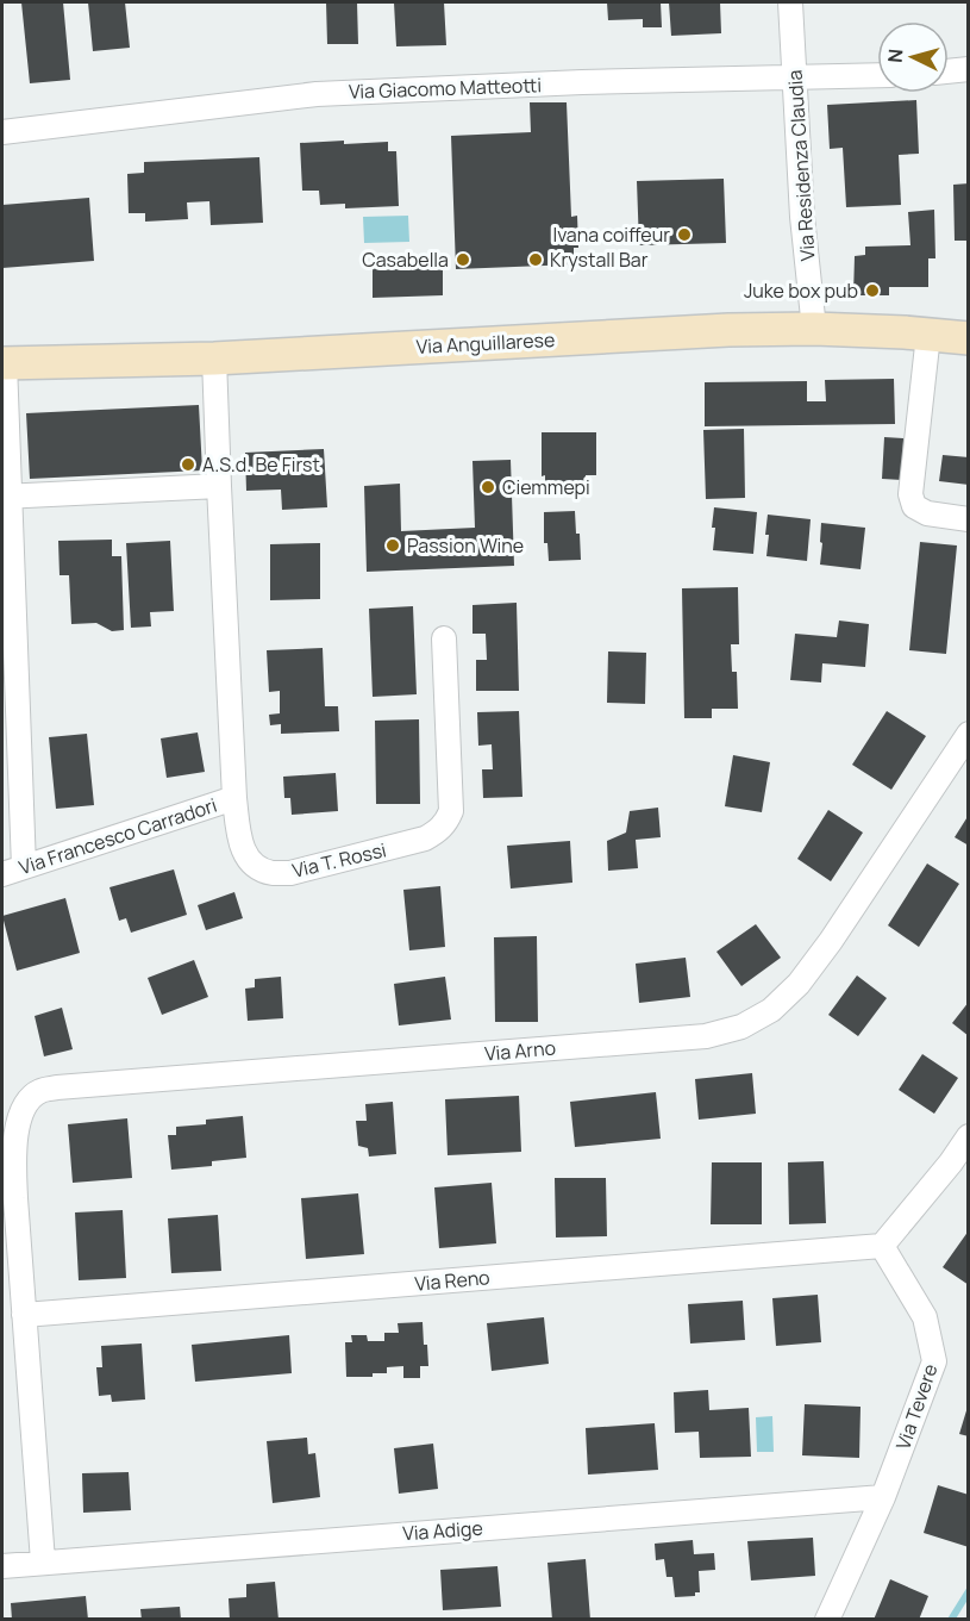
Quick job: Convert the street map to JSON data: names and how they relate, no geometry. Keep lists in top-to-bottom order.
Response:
{
  "streets": {
    "main road": ["Via Anguillarese"],
    "street": [
      "Via Giacomo Matteotti",
      "Via Residenza Claudia",
      "Via Francesco Carradori",
      "Via T. Rossi",
      "Via Arno",
      "Via Reno",
      "Via Tevere",
      "Via Adige"
    ]
  },
  "crossings": [
    ["Via Giacomo Matteotti", "Via Residenza Claudia"],
    ["Via Residenza Claudia", "Via Anguillarese"],
    ["Via Anguillarese", "Via T. Rossi"],
    ["Via Francesco Carradori", "Via T. Rossi"],
    ["Via Reno", "Via Tevere"],
    ["Via Tevere", "Via Adige"]
  ],
  "places": [
    "Ivana coiffeur",
    "Casabella",
    "Krystall Bar",
    "Juke box pub",
    "A.S.d. Be First",
    "Ciemmepi",
    "Passion Wine"
  ],
  "north": "left"
}
